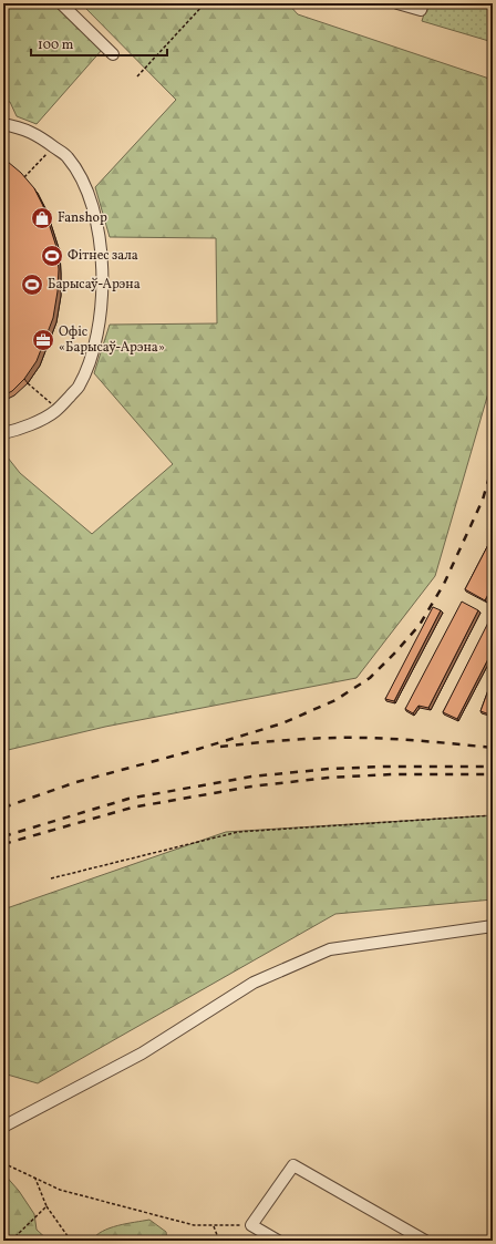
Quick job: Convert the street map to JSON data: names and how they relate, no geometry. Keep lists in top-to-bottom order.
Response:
{
  "places": {
    "shop": ["Fanshop"],
    "sports": ["Фітнес зала", "Барысаў-Арэна"],
    "office": ["Офіс «Барысаў-Арэна»"]
  },
  "scale_bar": "100 m"
}
